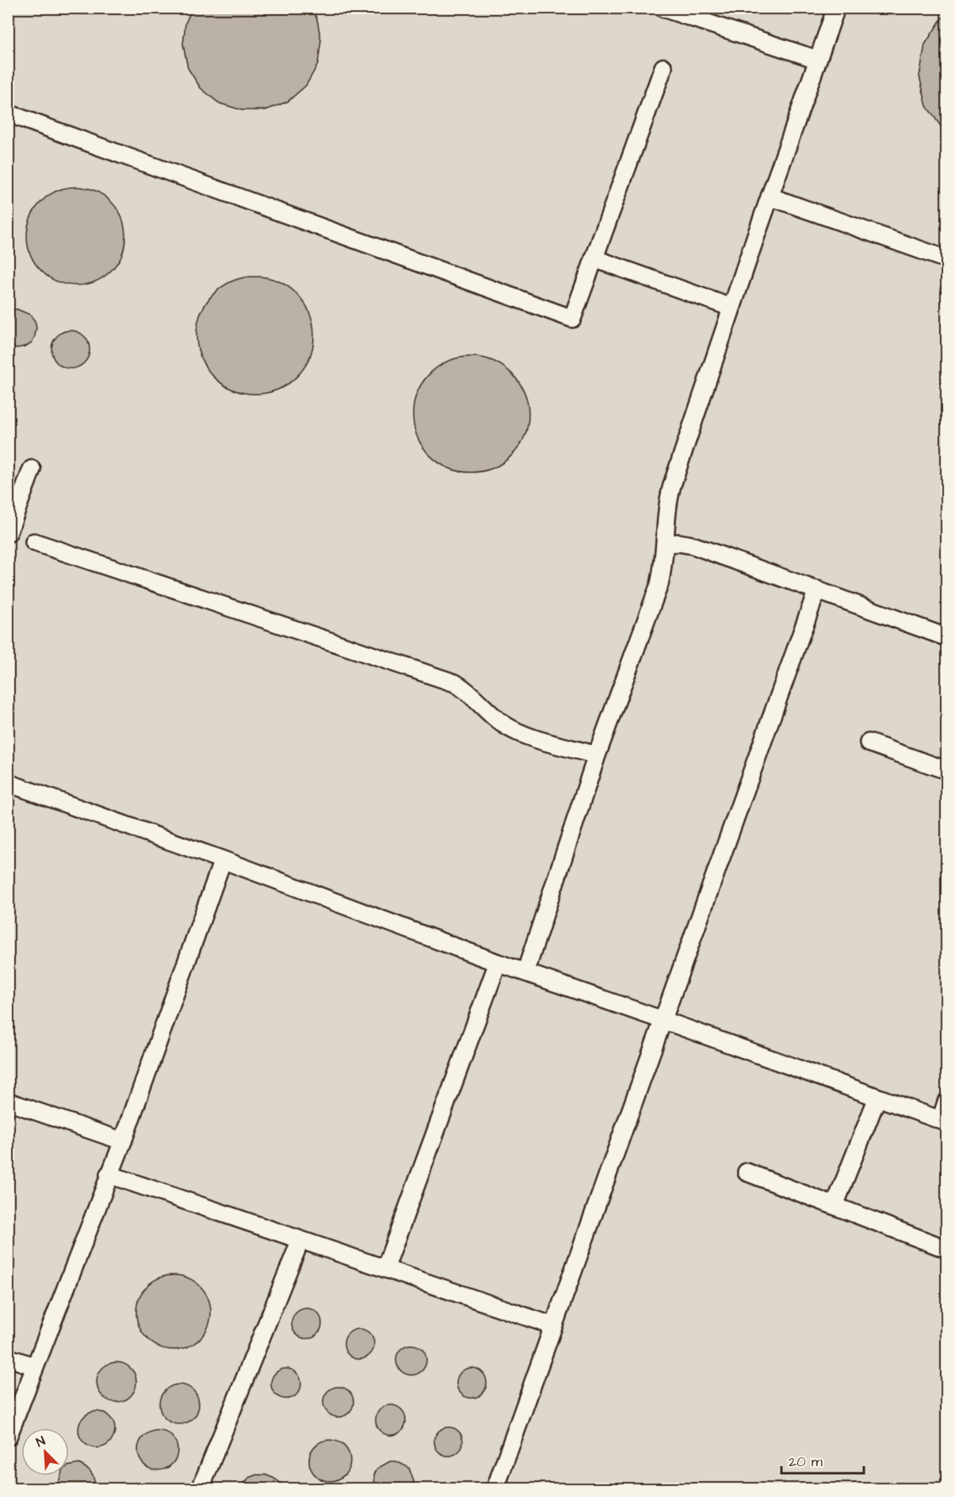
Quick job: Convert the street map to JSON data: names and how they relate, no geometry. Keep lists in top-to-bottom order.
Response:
{
  "scale_bar": "20 m",
  "north": "top left"
}
